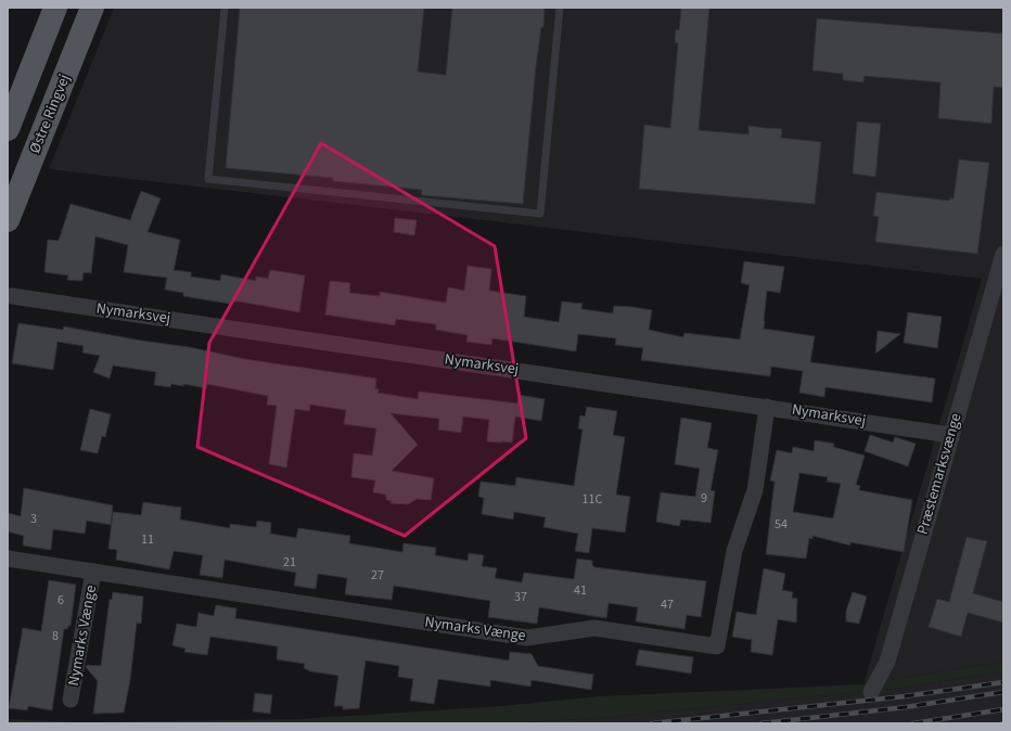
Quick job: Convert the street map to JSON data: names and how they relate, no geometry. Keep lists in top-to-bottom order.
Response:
{
  "streets": {
    "main road": ["Østre Ringvej"],
    "street": ["Nymarksvej", "Præstemarksvænge", "Nymarks Vænge"]
  },
  "crossings": [
    ["Nymarksvej", "Præstemarksvænge"],
    ["Nymarksvej", "Nymarks Vænge"]
  ],
  "house_numbers": [
    "9",
    "11C",
    "3",
    "54",
    "11",
    "21",
    "27",
    "41",
    "37",
    "6",
    "47",
    "8"
  ]
}
